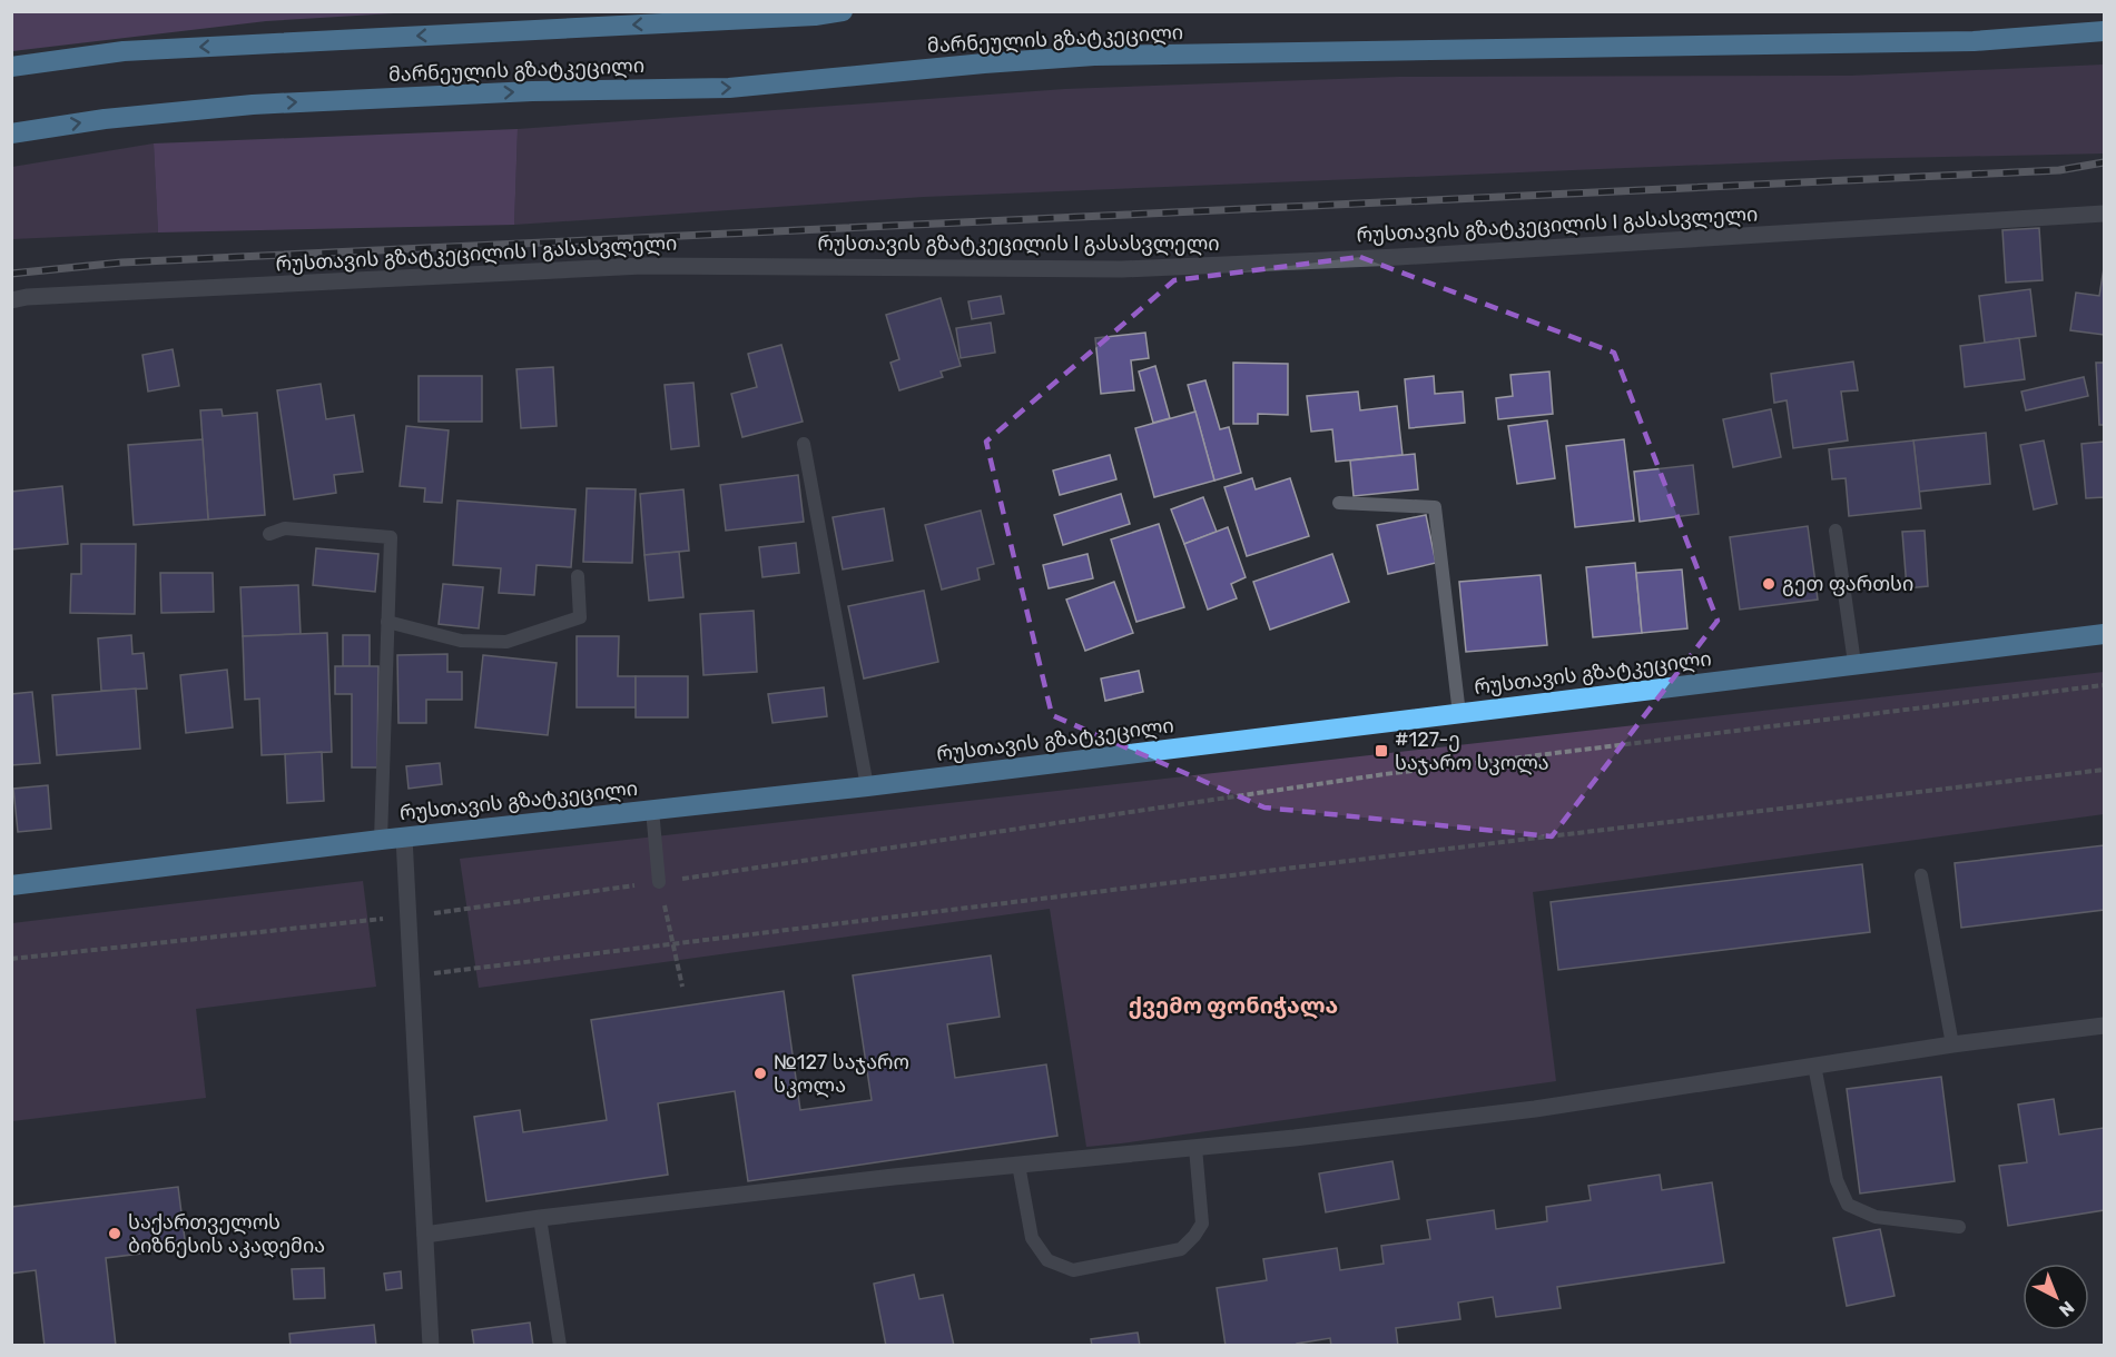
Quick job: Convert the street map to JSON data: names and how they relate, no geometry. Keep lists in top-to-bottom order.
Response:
{
  "streets": {
    "highway": ["მარნეულის გზატკეცილი", "რუსთავის გზატკეცილი"],
    "street": ["რუსთავის გზატკეცილის I გასასვლელი"]
  },
  "districts": ["ქვემო ფონიჭალა"],
  "places": {
    "other": ["გეთ ფართსი", "№127 საჯარო სკოლა", "საქართველოს ბიზნესის აკადემია"],
    "transit": ["#127-ე საჯარო სკოლა"]
  },
  "north": "bottom right"
}
